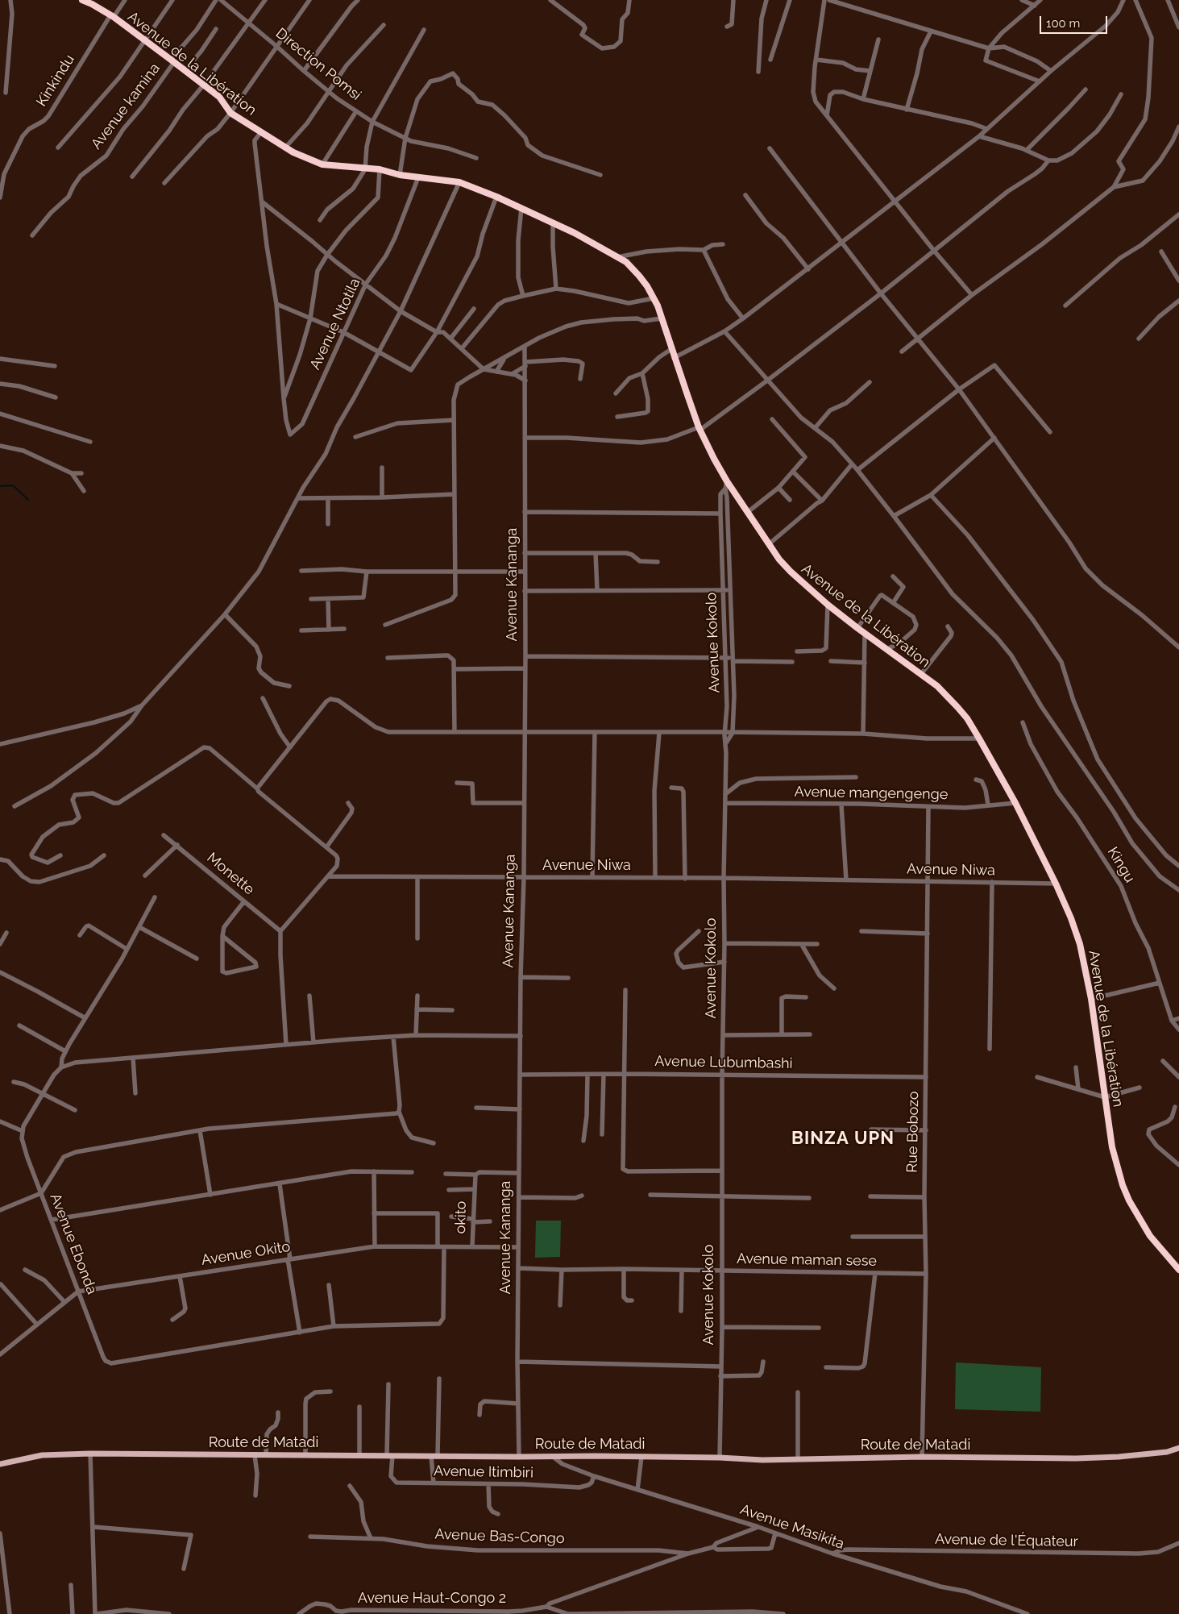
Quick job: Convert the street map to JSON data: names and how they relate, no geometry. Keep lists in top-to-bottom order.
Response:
{
  "streets": {
    "highway": ["Avenue de la Libération"],
    "main road": ["Route de Matadi"],
    "street": [
      "Direction Pomsi",
      "Kinkindu",
      "Avenue kamina",
      "Avenue Ntotila",
      "Avenue Kananga",
      "Avenue Kokolo",
      "Avenue mangengenge",
      "Kingu",
      "Avenue Niwa",
      "Monette",
      "Avenue Lubumbashi",
      "Rue Bobozo",
      "okito",
      "Avenue Ebonda",
      "Avenue Okito",
      "Avenue maman sese",
      "Avenue Itimbiri",
      "Avenue Masikita",
      "Avenue Bas-Congo",
      "Avenue de l'Équateur",
      "Avenue Haut-Congo 2"
    ]
  },
  "crossings": [
    ["Avenue de la Libération", "Kinkindu"],
    ["Avenue de la Libération", "Avenue kamina"],
    ["Avenue de la Libération", "Avenue Ntotila"],
    ["Avenue de la Libération", "Avenue Kokolo"],
    ["Avenue de la Libération", "Avenue mangengenge"],
    ["Avenue de la Libération", "Avenue Niwa"],
    ["Avenue Kananga", "Avenue Niwa"],
    ["Avenue Kananga", "Avenue Lubumbashi"],
    ["Avenue Kananga", "Avenue Okito"],
    ["Avenue Kananga", "Avenue maman sese"],
    ["Avenue Kananga", "Route de Matadi"],
    ["Avenue Kokolo", "Avenue mangengenge"],
    ["Avenue Kokolo", "Avenue Niwa"],
    ["Avenue Kokolo", "Avenue Lubumbashi"],
    ["Avenue Kokolo", "Avenue maman sese"],
    ["Avenue Kokolo", "Route de Matadi"],
    ["Avenue mangengenge", "Rue Bobozo"],
    ["Avenue Niwa", "Rue Bobozo"],
    ["Avenue Lubumbashi", "Rue Bobozo"],
    ["Rue Bobozo", "Avenue maman sese"],
    ["Rue Bobozo", "Route de Matadi"],
    ["okito", "Avenue Okito"],
    ["Avenue Ebonda", "Avenue Okito"],
    ["Route de Matadi", "Avenue Itimbiri"],
    ["Route de Matadi", "Avenue Masikita"],
    ["Avenue Itimbiri", "Avenue Masikita"],
    ["Avenue Masikita", "Avenue de l'Équateur"]
  ],
  "districts": ["BINZA UPN"],
  "scale_bar": "100 m"
}
